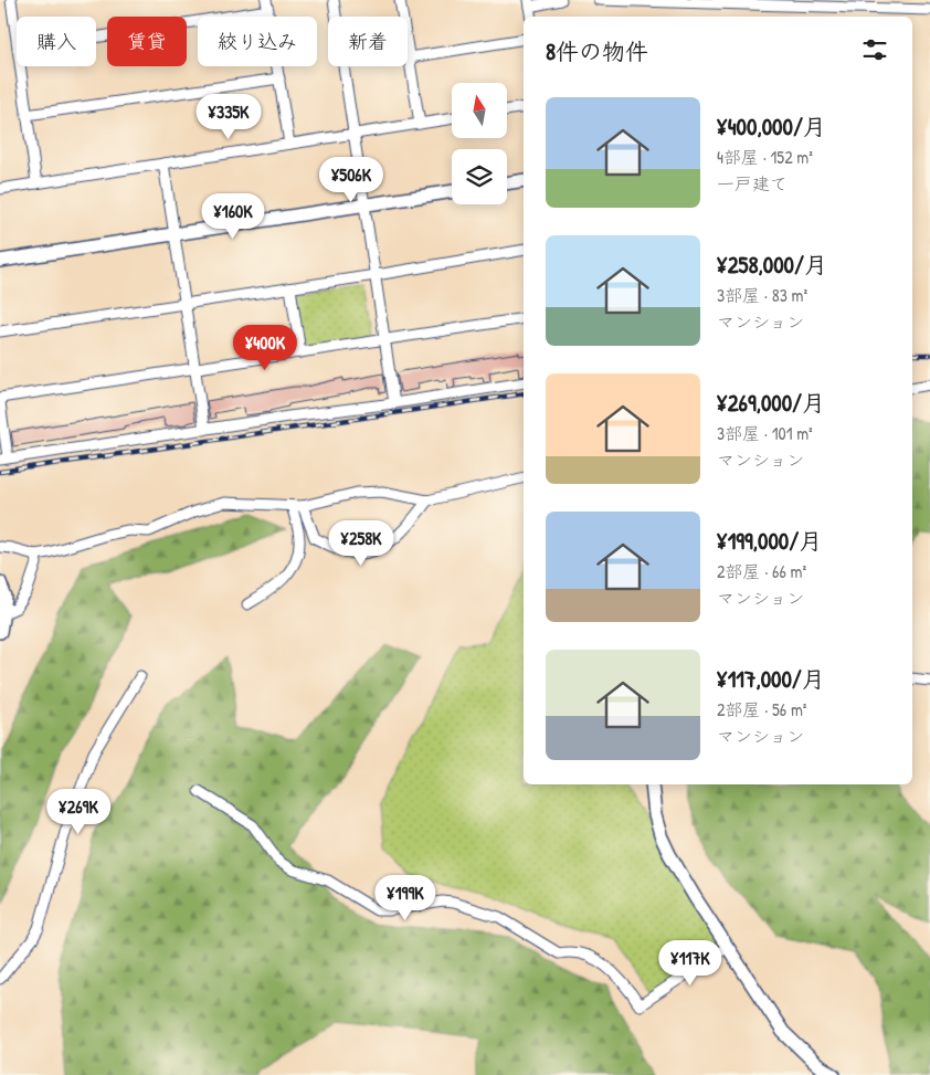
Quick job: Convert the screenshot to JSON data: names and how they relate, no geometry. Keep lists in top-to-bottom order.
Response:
{
  "north": "top",
  "page": {
    "chip": [
      "購入",
      "賃貸",
      "絞り込み",
      "新着"
    ],
    "heading": "8件の物件",
    "list": [
      {
        "name": "¥400,000/月",
        "note": "4部屋 · 152 m² · 一戸建て"
      },
      {
        "name": "¥258,000/月",
        "note": "3部屋 · 83 m² · マンション"
      },
      {
        "name": "¥269,000/月",
        "note": "3部屋 · 101 m² · マンション"
      },
      {
        "name": "¥199,000/月",
        "note": "2部屋 · 66 m² · マンション"
      },
      {
        "name": "¥117,000/月",
        "note": "2部屋 · 56 m² · マンション"
      }
    ],
    "price": [
      "¥335K",
      "¥506K",
      "¥160K",
      "¥400K",
      "¥258K",
      "¥269K",
      "¥199K",
      "¥117K"
    ]
  }
}
